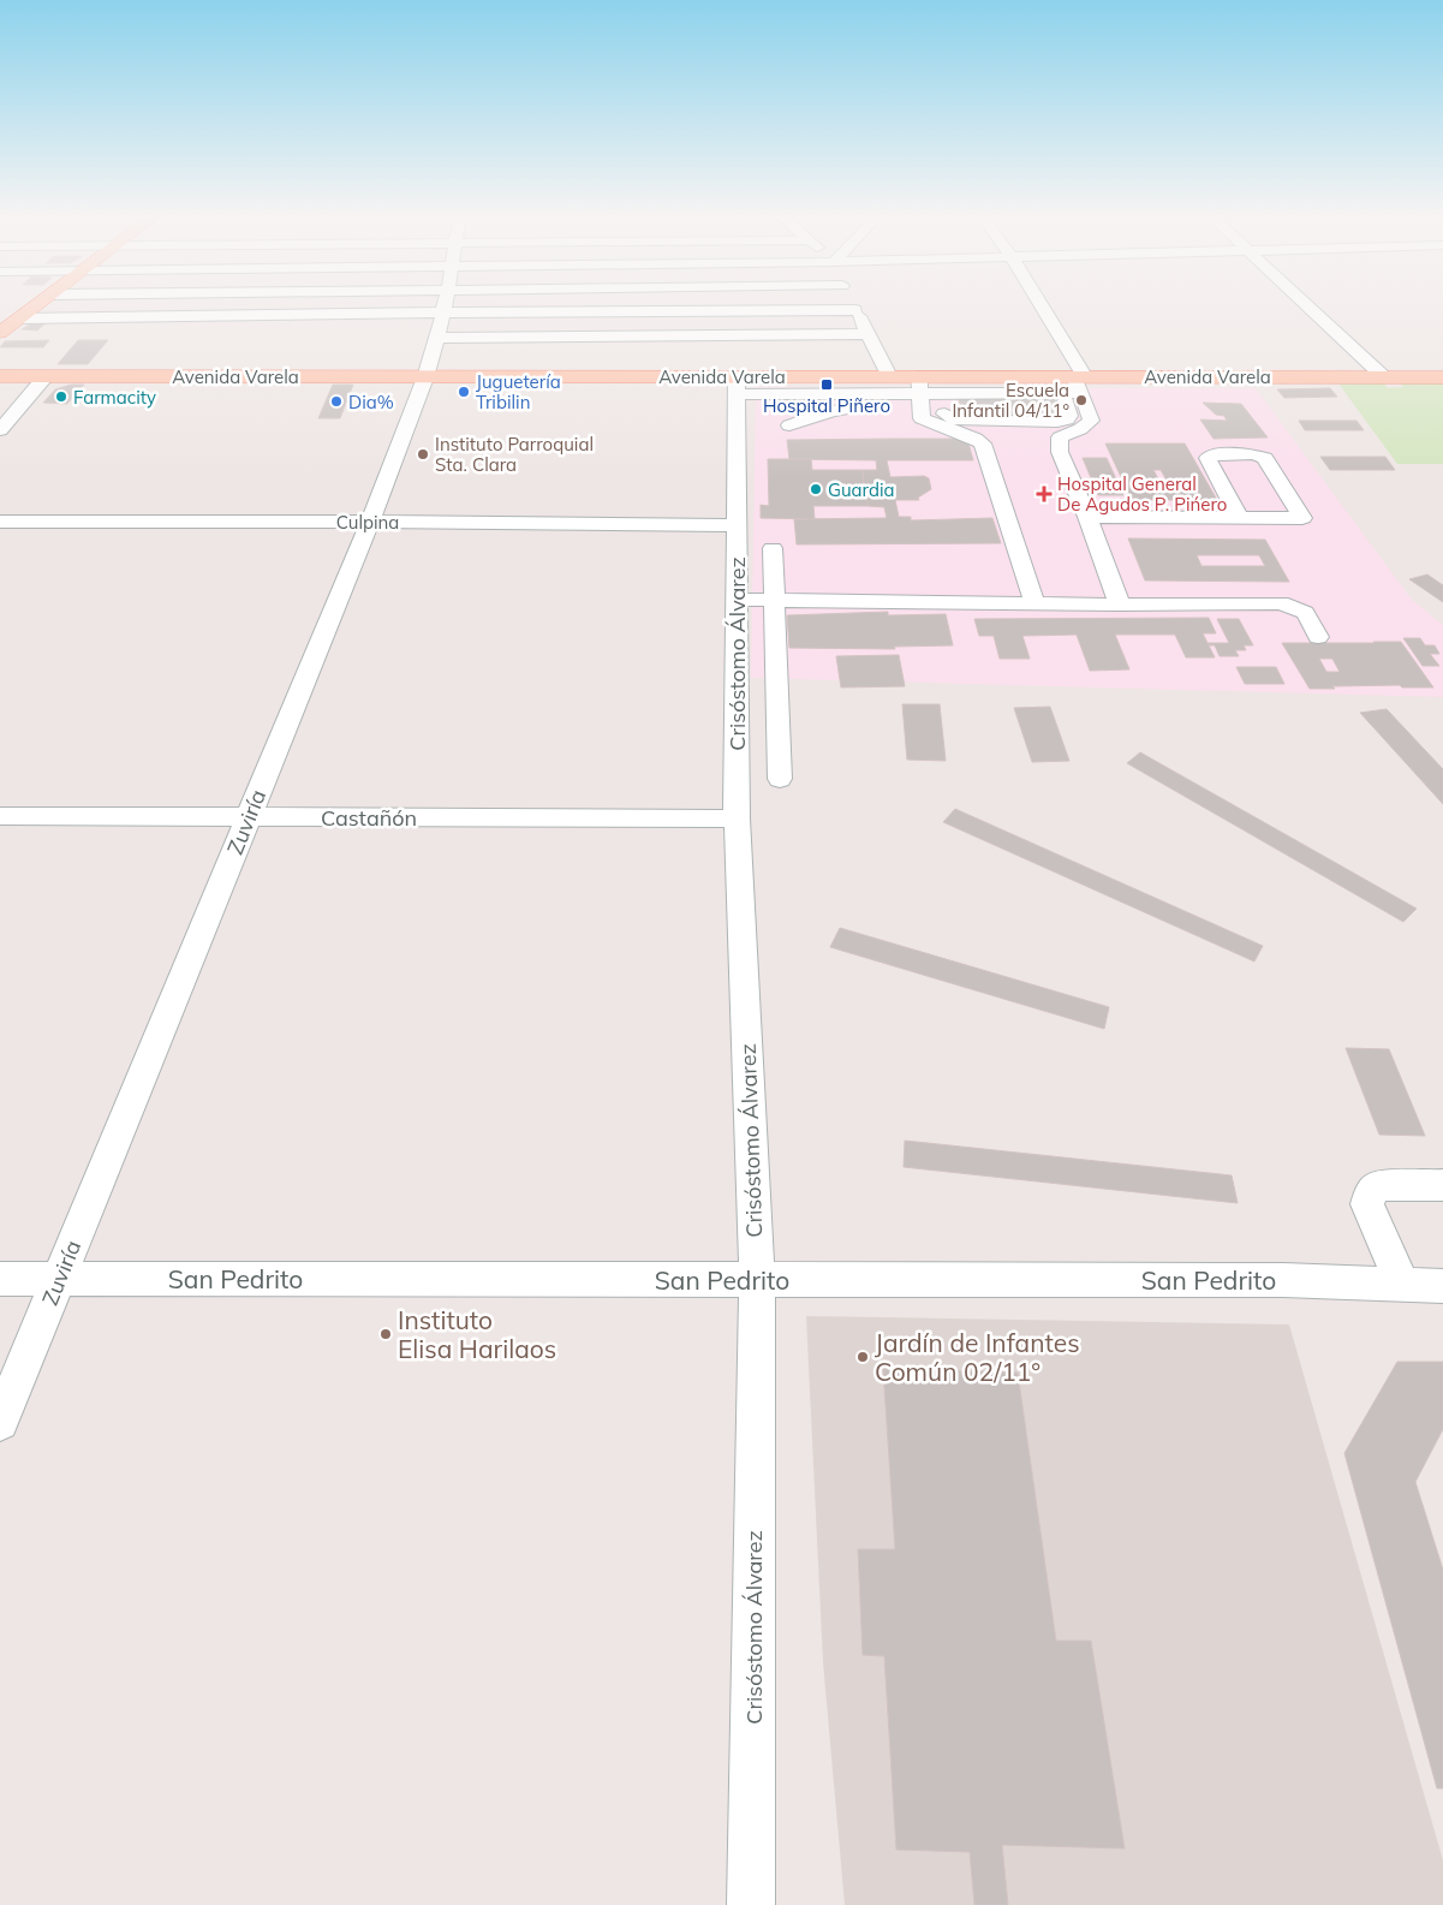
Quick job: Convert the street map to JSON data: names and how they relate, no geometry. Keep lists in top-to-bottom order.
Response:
{
  "streets": {
    "main road": ["Avenida Varela"],
    "street": [
      "Culpina",
      "Crisóstomo Álvarez",
      "Castañón",
      "Zuviría",
      "San Pedrito"
    ]
  },
  "crossings": [
    ["Avenida Varela", "Crisóstomo Álvarez"],
    ["Avenida Varela", "Zuviría"],
    ["Culpina", "Crisóstomo Álvarez"],
    ["Culpina", "Zuviría"],
    ["Crisóstomo Álvarez", "Castañón"],
    ["Crisóstomo Álvarez", "San Pedrito"],
    ["Castañón", "Zuviría"],
    ["Zuviría", "San Pedrito"]
  ],
  "places": {
    "transit": ["Hospital Piñero"],
    "other": [
      "Juguetería Tribilin",
      "Farmacity",
      "Escuela Infantil 04/11°",
      "Dia%",
      "Instituto Parroquial Sta. Clara",
      "Guardia",
      "Instituto Elisa Harilaos",
      "Jardín de Infantes Común 02/11°"
    ],
    "health": ["Hospital General De Agudos P. Pińero"]
  }
}
